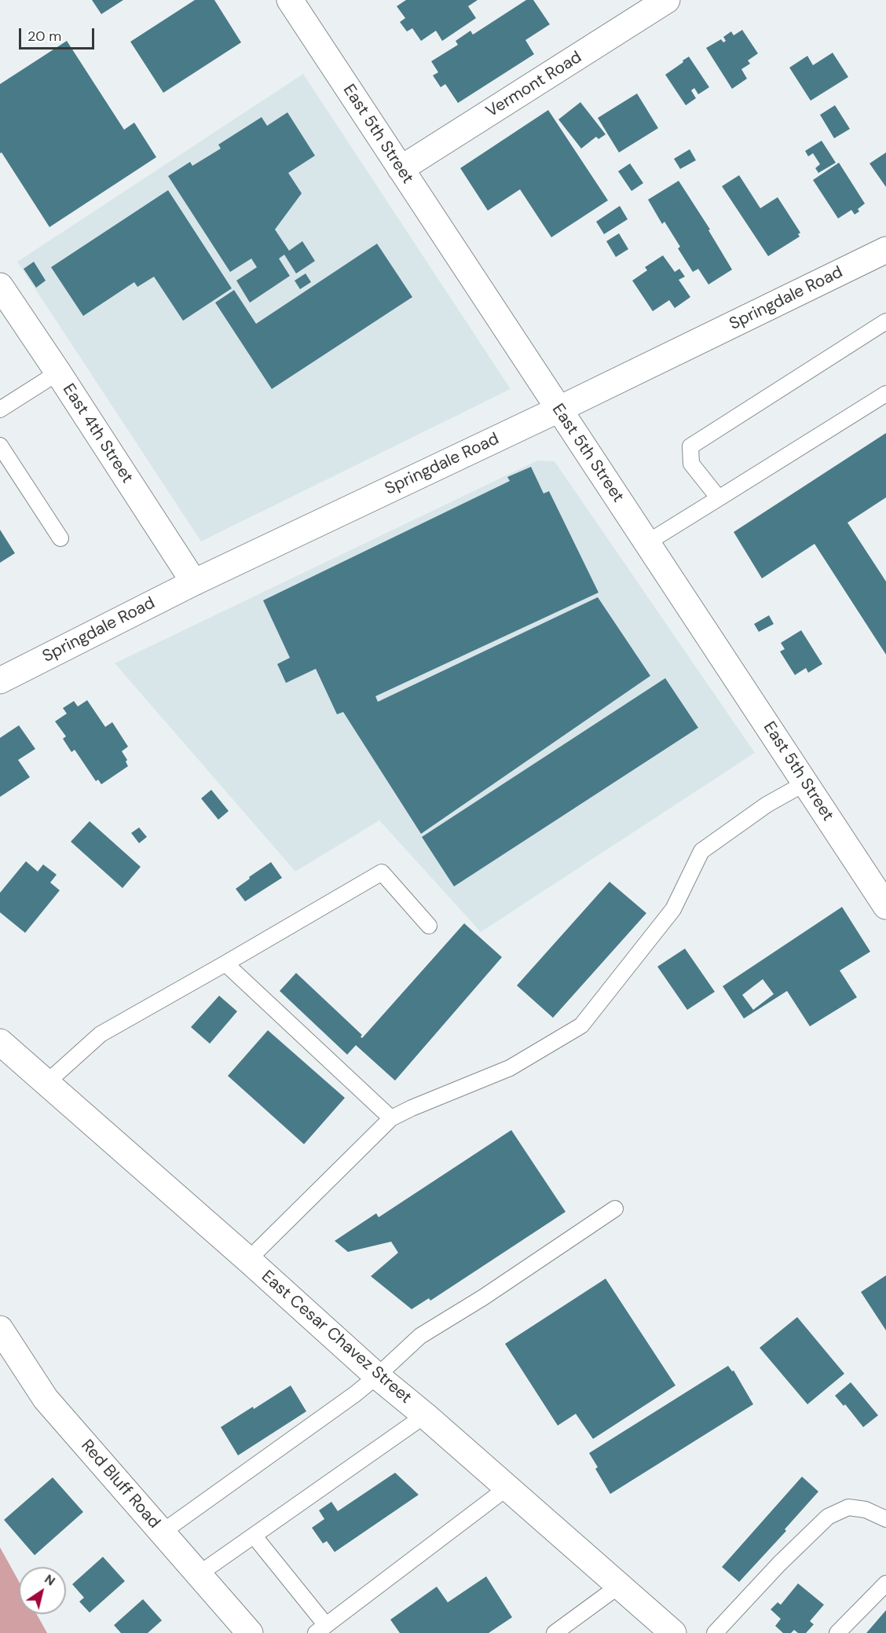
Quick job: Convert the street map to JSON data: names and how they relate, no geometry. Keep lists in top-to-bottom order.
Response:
{
  "streets": {
    "street": [
      "Vermont Road",
      "East 5th Street",
      "Springdale Road",
      "East 4th Street",
      "East Cesar Chavez Street",
      "Red Bluff Road"
    ]
  },
  "crossings": [
    ["Vermont Road", "East 5th Street"],
    ["East 5th Street", "Springdale Road"],
    ["Springdale Road", "East 4th Street"]
  ],
  "scale_bar": "20 m",
  "north": "top right"
}
